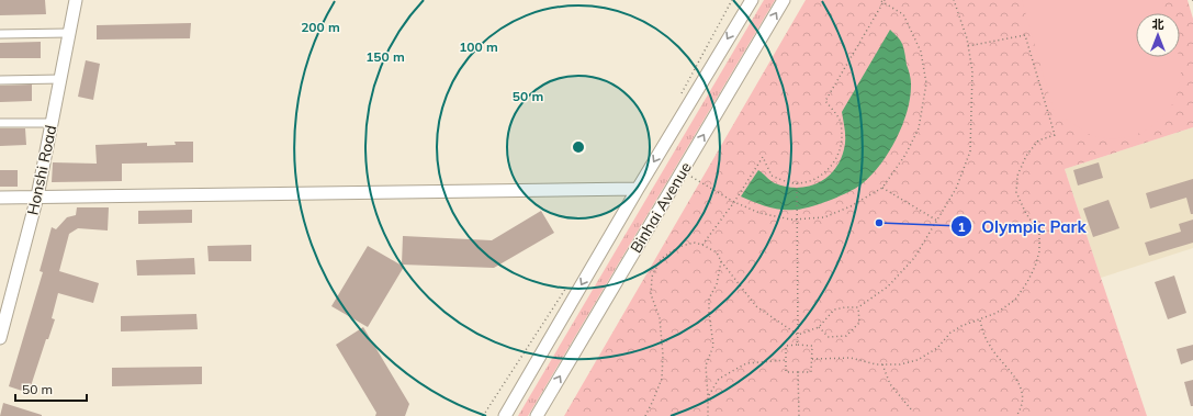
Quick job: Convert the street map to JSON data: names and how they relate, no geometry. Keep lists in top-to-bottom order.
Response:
{
  "streets": {
    "street": ["Honshi Road", "Binhai Avenue"]
  },
  "places": ["Olympic Park"],
  "scale_bar": "50 m",
  "north": "top",
  "rings": [
    "200 m",
    "100 m",
    "150 m",
    "50 m"
  ]
}
